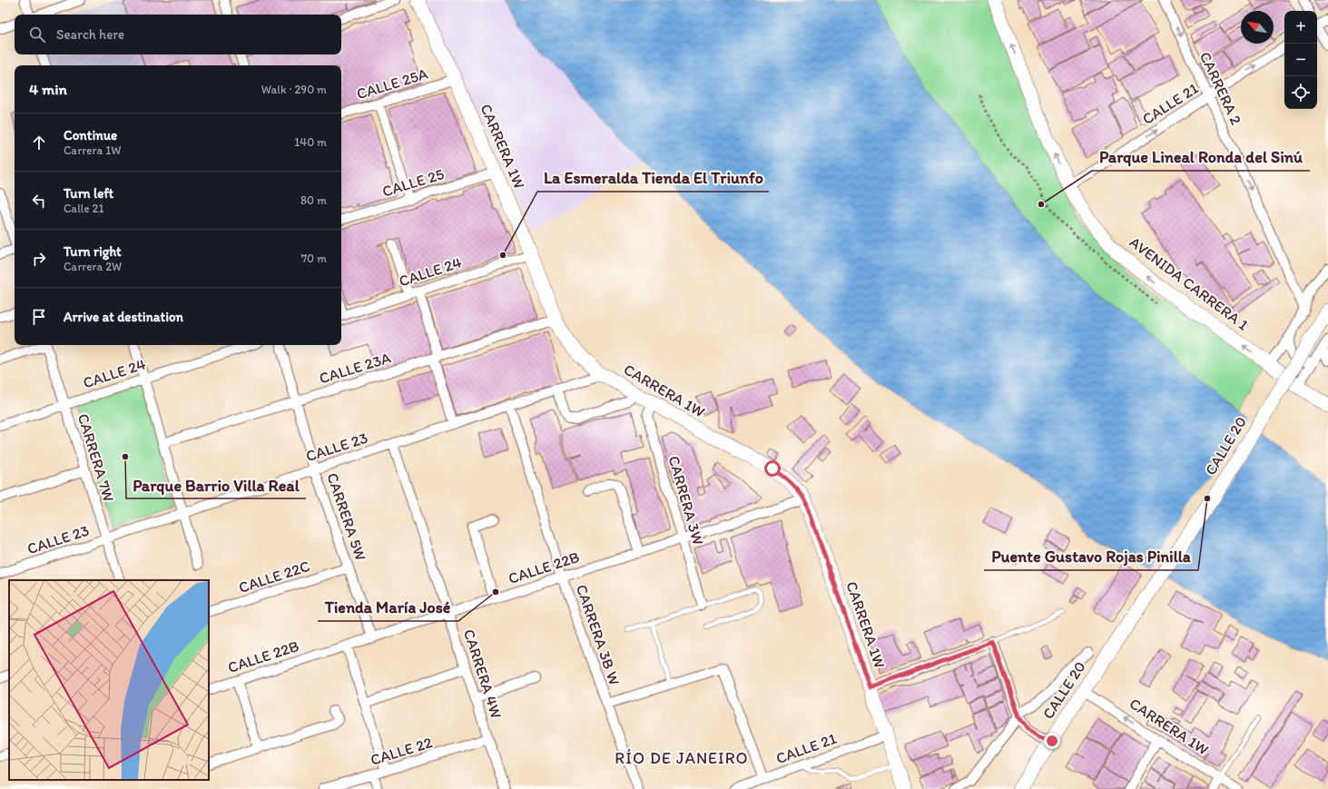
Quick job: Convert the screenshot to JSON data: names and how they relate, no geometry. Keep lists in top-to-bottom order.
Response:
{
  "streets": {
    "street": [
      "CALLE 25A",
      "CARRERA 2",
      "CALLE 21",
      "CARRERA 1W",
      "CALLE 25",
      "CALLE 24",
      "AVENIDA CARRERA 1",
      "CALLE 23A",
      "CALLE 20",
      "CALLE 23",
      "CARRERA 7W",
      "CARRERA 3W",
      "CARRERA 5W",
      "CALLE 22B",
      "CALLE 22C",
      "CARRERA 3B W",
      "CARRERA 4W",
      "CALLE 22"
    ]
  },
  "crossings": [
    ["CALLE 25A", "CARRERA 1W"],
    ["CARRERA 2", "CALLE 21"],
    ["CALLE 21", "CARRERA 1W"],
    ["CALLE 21", "AVENIDA CARRERA 1"],
    ["CARRERA 1W", "CALLE 25"],
    ["CARRERA 1W", "CALLE 24"],
    ["CARRERA 1W", "CALLE 23A"],
    ["CARRERA 1W", "CALLE 20"],
    ["CARRERA 1W", "CALLE 23"],
    ["CARRERA 1W", "CARRERA 3W"],
    ["CARRERA 1W", "CALLE 22B"],
    ["CALLE 24", "CARRERA 7W"],
    ["CALLE 23A", "CARRERA 5W"],
    ["CALLE 23", "CARRERA 7W"],
    ["CALLE 23", "CARRERA 5W"],
    ["CALLE 23", "CARRERA 3B W"],
    ["CALLE 23", "CARRERA 4W"],
    ["CARRERA 3W", "CALLE 22B"],
    ["CARRERA 5W", "CALLE 22B"],
    ["CARRERA 5W", "CALLE 22C"],
    ["CALLE 22B", "CARRERA 3B W"],
    ["CALLE 22B", "CARRERA 4W"],
    ["CARRERA 4W", "CALLE 22"]
  ],
  "one_way": ["CARRERA 2", "CALLE 21", "AVENIDA CARRERA 1"],
  "districts": ["RÍO DE JANEIRO"],
  "places": [
    "Parque Lineal Ronda del Sinú",
    "La Esmeralda Tienda El Triunfo",
    "Parque Barrio Villa Real",
    "Puente Gustavo Rojas Pinilla",
    "Tienda María José"
  ],
  "north": "top left",
  "page": {
    "map_buttons": ["+", "−"],
    "search": "Search here",
    "heading": ["4 min", "Walk · 290 m"],
    "list": [
      ["Continue", "Carrera 1W", "140 m"],
      ["Turn left", "Calle 21", "80 m"],
      ["Turn right", "Carrera 2W", "70 m"],
      "Arrive at destination"
    ]
  }
}
